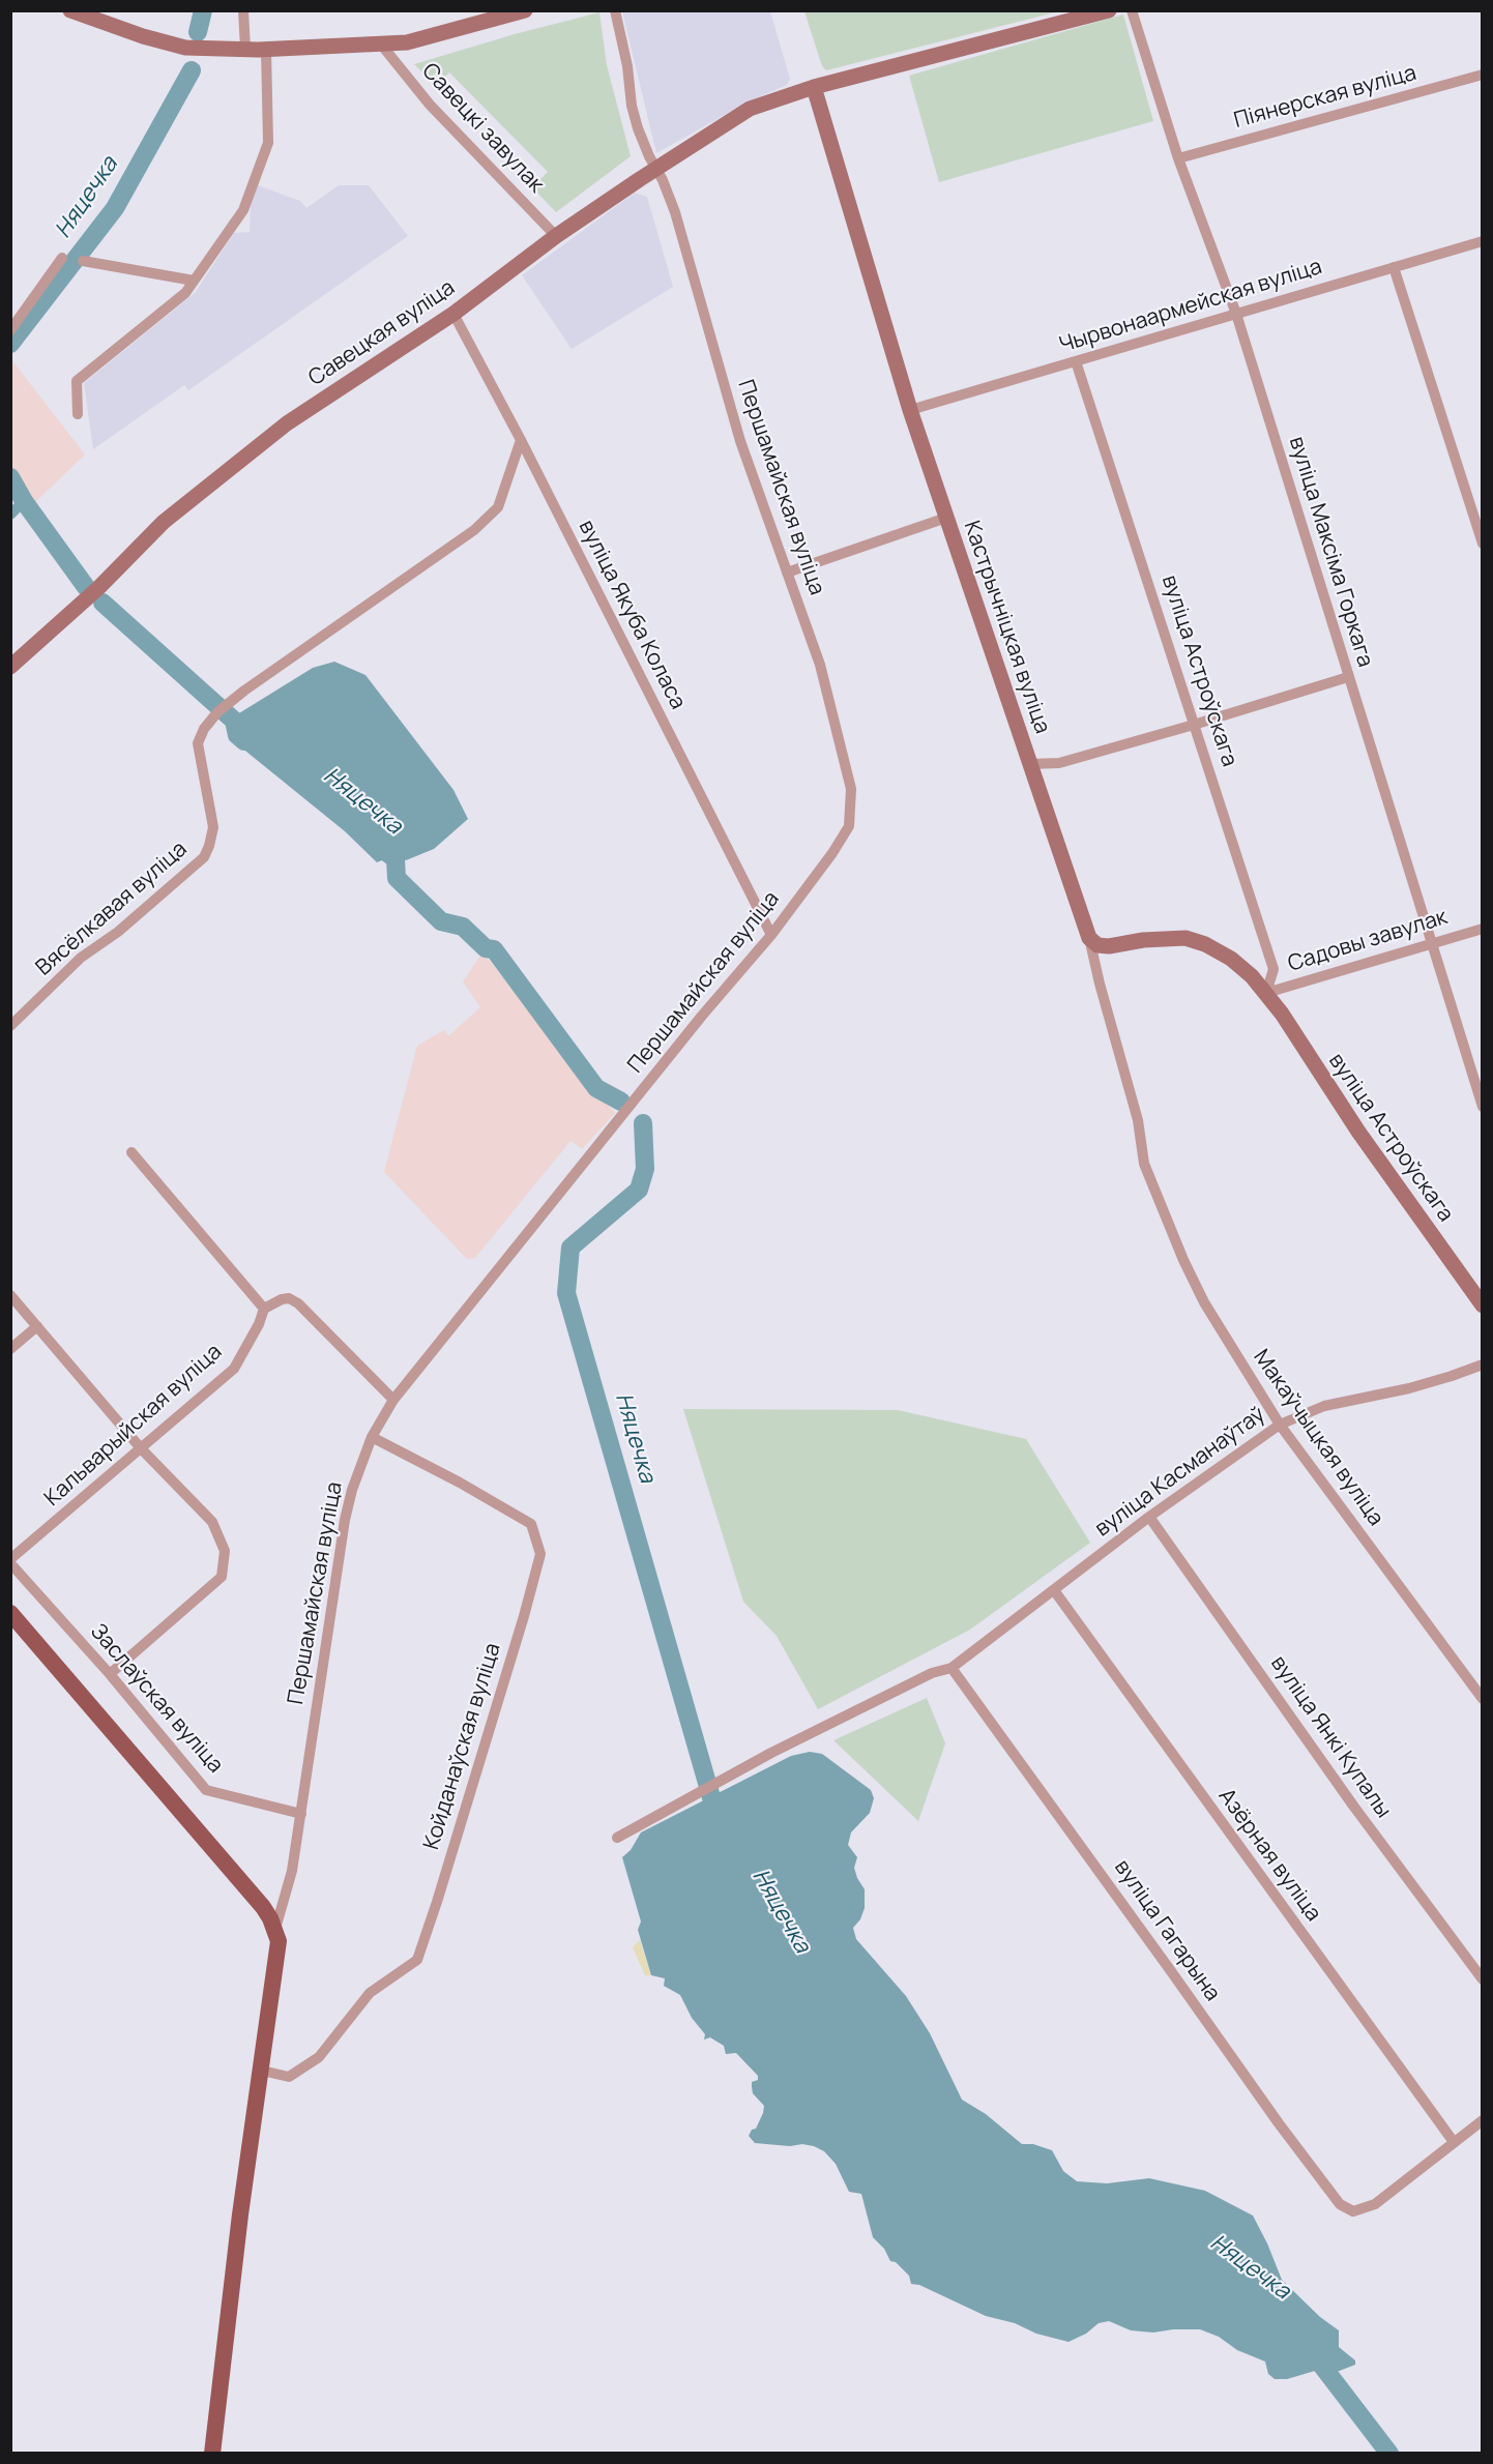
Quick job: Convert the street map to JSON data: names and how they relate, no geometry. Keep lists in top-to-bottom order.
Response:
{
  "streets": {
    "street": [
      "Піянерская вуліца",
      "Савецкі завулак",
      "Чырвонаармейская вуліца",
      "Савецкая вуліца",
      "Першамайская вуліца",
      "вуліца Максіма Горкага",
      "вуліца Якуба Коласа",
      "Кастрычніцкая вуліца",
      "вуліца Астроўскага",
      "Вясёлкавая вуліца",
      "Садовы завулак",
      "Кальварыйская вуліца",
      "Макаўчыцкая вуліца",
      "вуліца Касманаўтаў",
      "Заслаўская вуліца",
      "вуліца Янкі Купалы",
      "Койданаўская вуліца",
      "Азёрная вуліца",
      "вуліца Гагарына"
    ]
  },
  "crossings": [
    ["Піянерская вуліца", "вуліца Максіма Горкага"],
    ["Савецкі завулак", "Савецкая вуліца"],
    ["Чырвонаармейская вуліца", "вуліца Максіма Горкага"],
    ["Чырвонаармейская вуліца", "Кастрычніцкая вуліца"],
    ["Чырвонаармейская вуліца", "вуліца Астроўскага"],
    ["Савецкая вуліца", "Першамайская вуліца"],
    ["Савецкая вуліца", "вуліца Якуба Коласа"],
    ["Савецкая вуліца", "Кастрычніцкая вуліца"],
    ["Першамайская вуліца", "вуліца Якуба Коласа"],
    ["Першамайская вуліца", "Заслаўская вуліца"],
    ["Першамайская вуліца", "Койданаўская вуліца"],
    ["вуліца Максіма Горкага", "Садовы завулак"],
    ["вуліца Якуба Коласа", "Вясёлкавая вуліца"],
    ["Кастрычніцкая вуліца", "вуліца Астроўскага"],
    ["Кастрычніцкая вуліца", "Макаўчыцкая вуліца"],
    ["вуліца Астроўскага", "Садовы завулак"],
    ["Кальварыйская вуліца", "Заслаўская вуліца"],
    ["Макаўчыцкая вуліца", "вуліца Касманаўтаў"],
    ["вуліца Касманаўтаў", "вуліца Янкі Купалы"],
    ["вуліца Касманаўтаў", "Азёрная вуліца"],
    ["вуліца Касманаўтаў", "вуліца Гагарына"],
    ["Азёрная вуліца", "вуліца Гагарына"]
  ],
  "water": ["Няцечка"]
}
